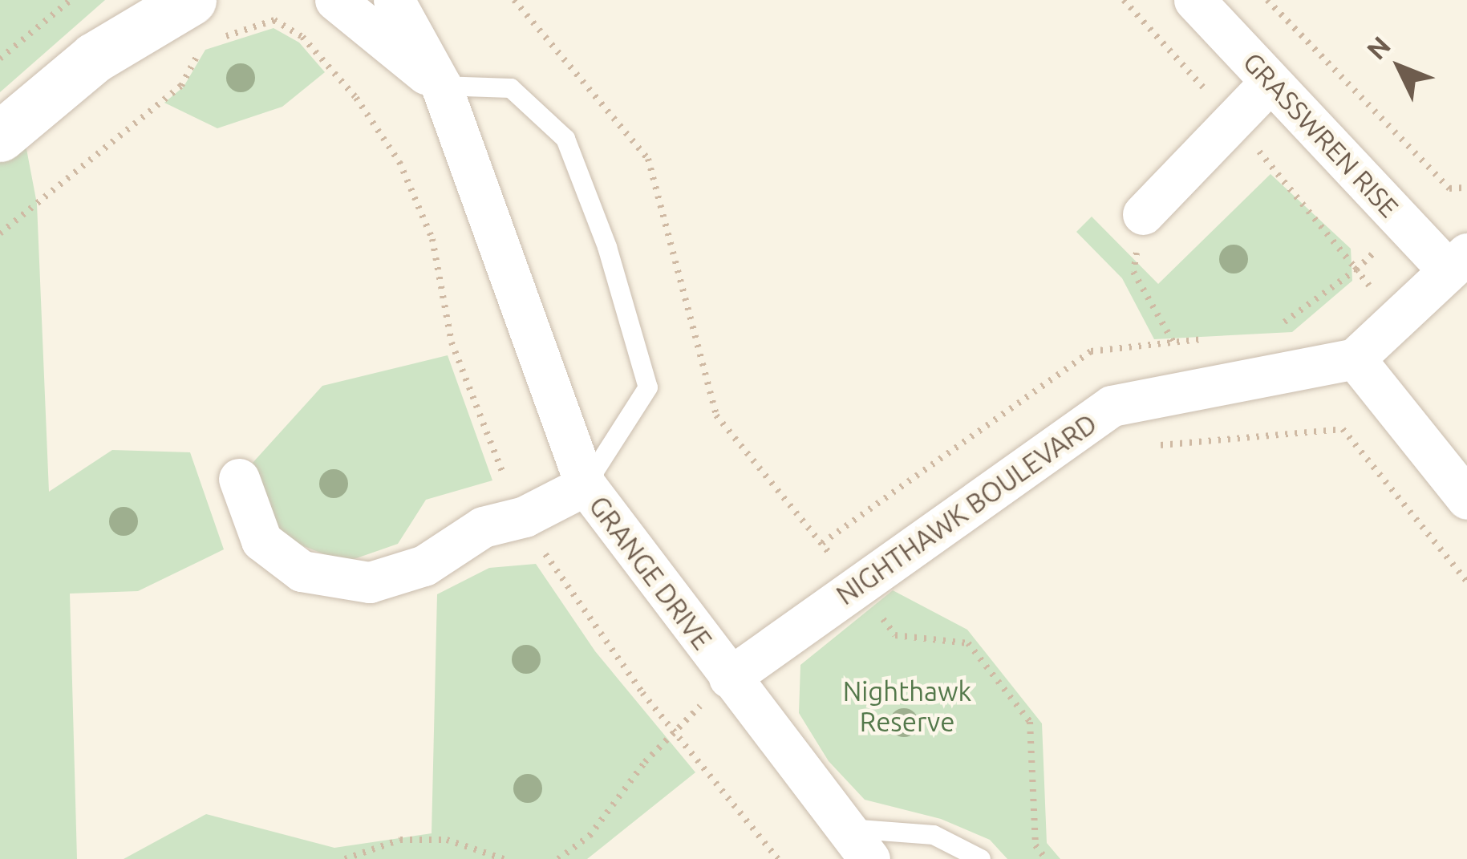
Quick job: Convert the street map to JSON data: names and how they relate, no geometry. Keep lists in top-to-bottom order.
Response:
{
  "streets": {
    "street": ["GRASSWREN RISE", "NIGHTHAWK BOULEVARD", "GRANGE DRIVE"]
  },
  "crossings": [
    ["NIGHTHAWK BOULEVARD", "GRANGE DRIVE"]
  ],
  "parks": ["Nighthawk Reserve"],
  "north": "top left"
}
